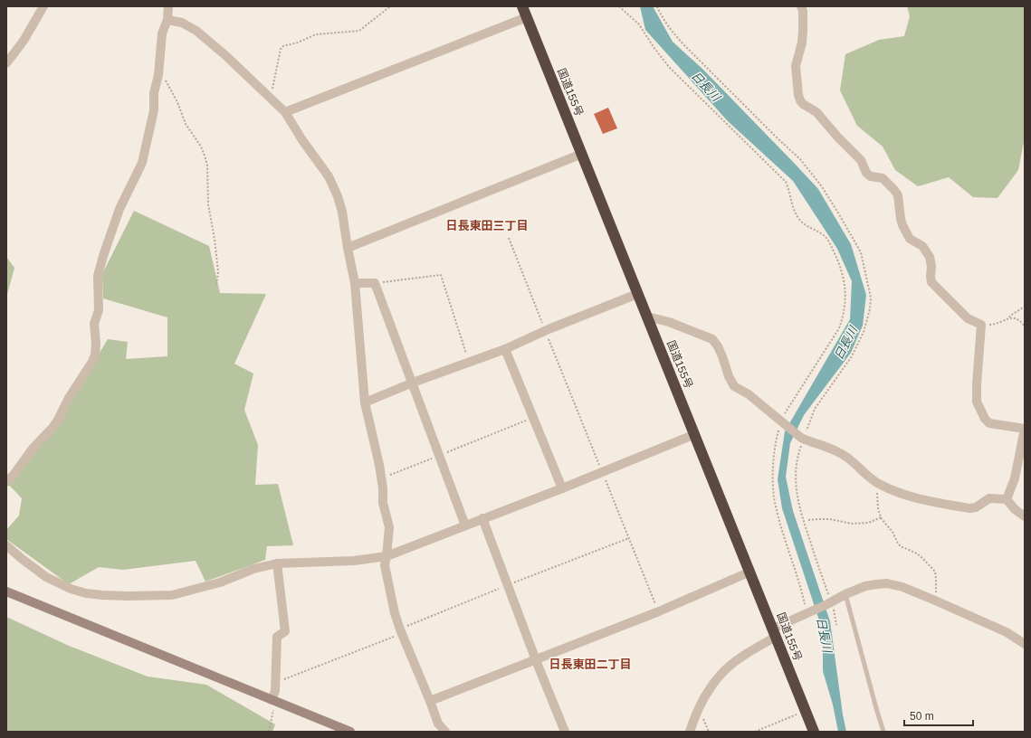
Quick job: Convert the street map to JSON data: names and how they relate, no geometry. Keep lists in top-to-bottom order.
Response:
{
  "streets": {
    "highway": ["国道155号"]
  },
  "districts": ["日長東田三丁目", "日長東田二丁目"],
  "water": ["日長川"],
  "scale_bar": "50 m"
}
